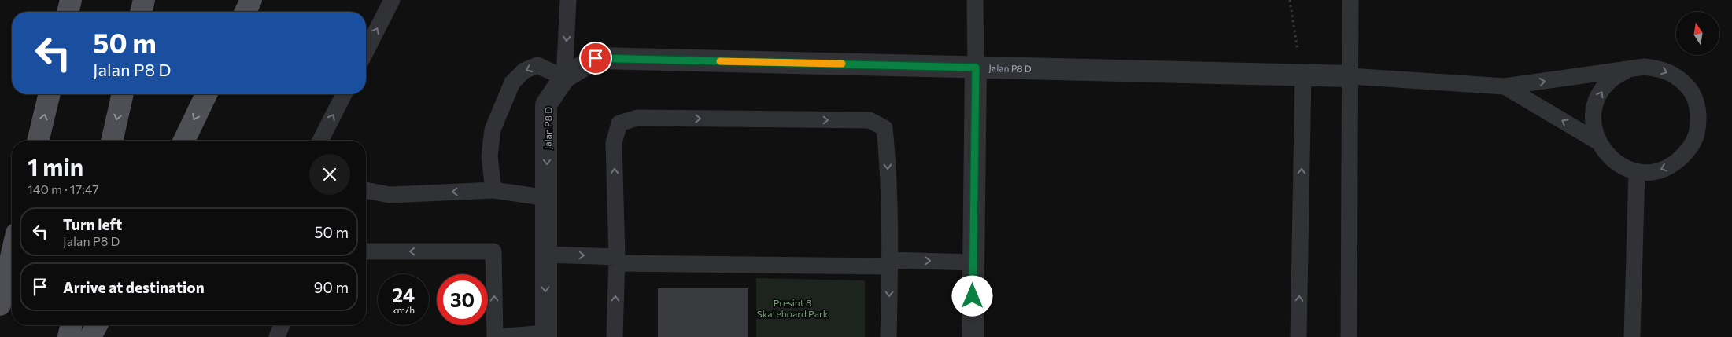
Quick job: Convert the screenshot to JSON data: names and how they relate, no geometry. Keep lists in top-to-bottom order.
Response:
{
  "streets": {
    "street": ["Jalan P8 D"]
  },
  "parks": ["Presint 8 Skateboard Park"],
  "north": "top",
  "page": {
    "turn": ["50 m", "Jalan P8 D"],
    "heading": ["1 min", "140 m · 17:47"],
    "list": [
      {
        "name": "Turn left",
        "note": "Jalan P8 D",
        "value": "50 m"
      },
      {
        "name": "Arrive at destination",
        "value": "90 m"
      }
    ],
    "speed": "24 km/h",
    "limit": "30"
  }
}
